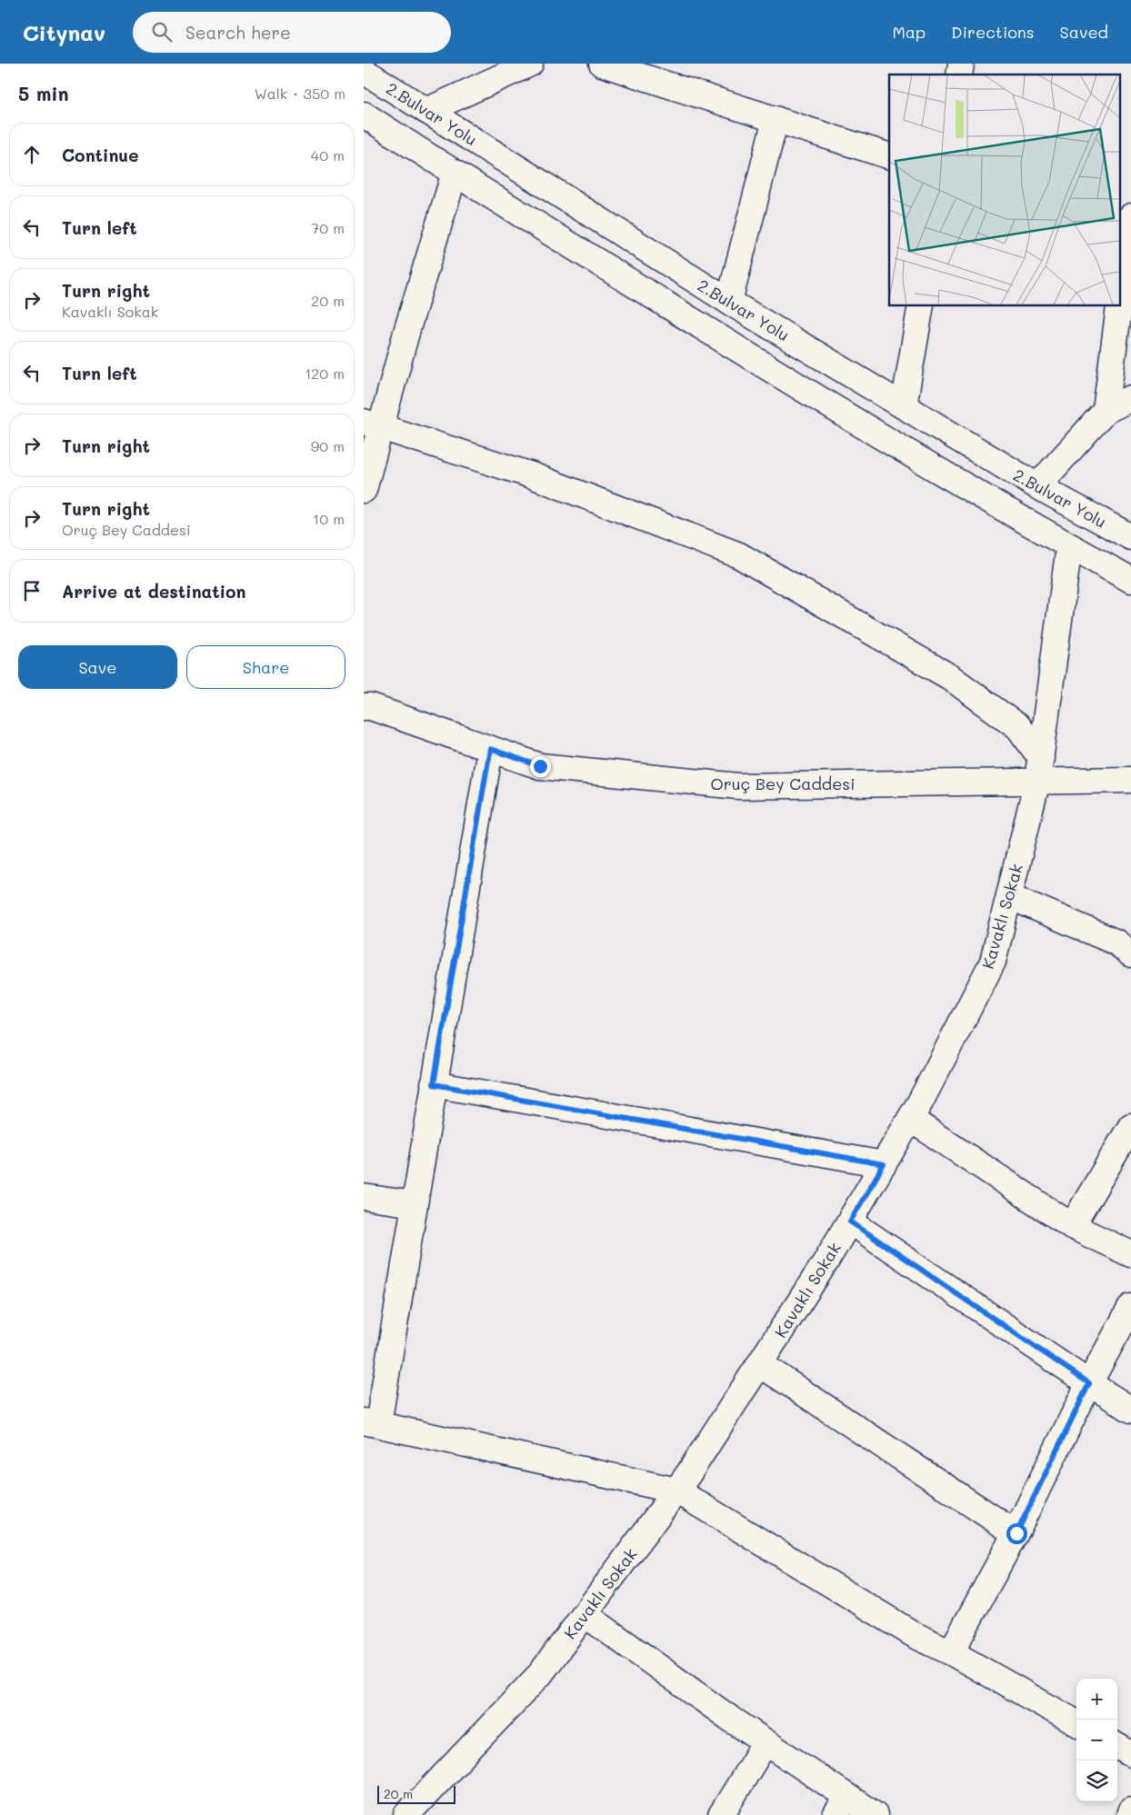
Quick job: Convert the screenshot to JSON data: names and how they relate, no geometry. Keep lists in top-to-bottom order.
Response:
{
  "streets": {
    "street": ["2.Bulvar Yolu", "Oruç Bey Caddesi", "Kavaklı Sokak"]
  },
  "crossings": [
    ["Oruç Bey Caddesi", "Kavaklı Sokak"]
  ],
  "scale_bar": "20 m",
  "page": {
    "header": "Citynav",
    "search": "Search here",
    "nav": ["Map", "Directions", "Saved"],
    "heading": ["5 min", "Walk · 350 m"],
    "list": [
      ["Continue", "40 m"],
      ["Turn left", "70 m"],
      ["Turn right", "Kavaklı Sokak", "20 m"],
      ["Turn left", "120 m"],
      ["Turn right", "90 m"],
      ["Turn right", "Oruç Bey Caddesi", "10 m"],
      "Arrive at destination"
    ],
    "buttons": ["Save", "Share"],
    "map_buttons": ["+", "−"],
    "scale": "20 m"
  }
}
